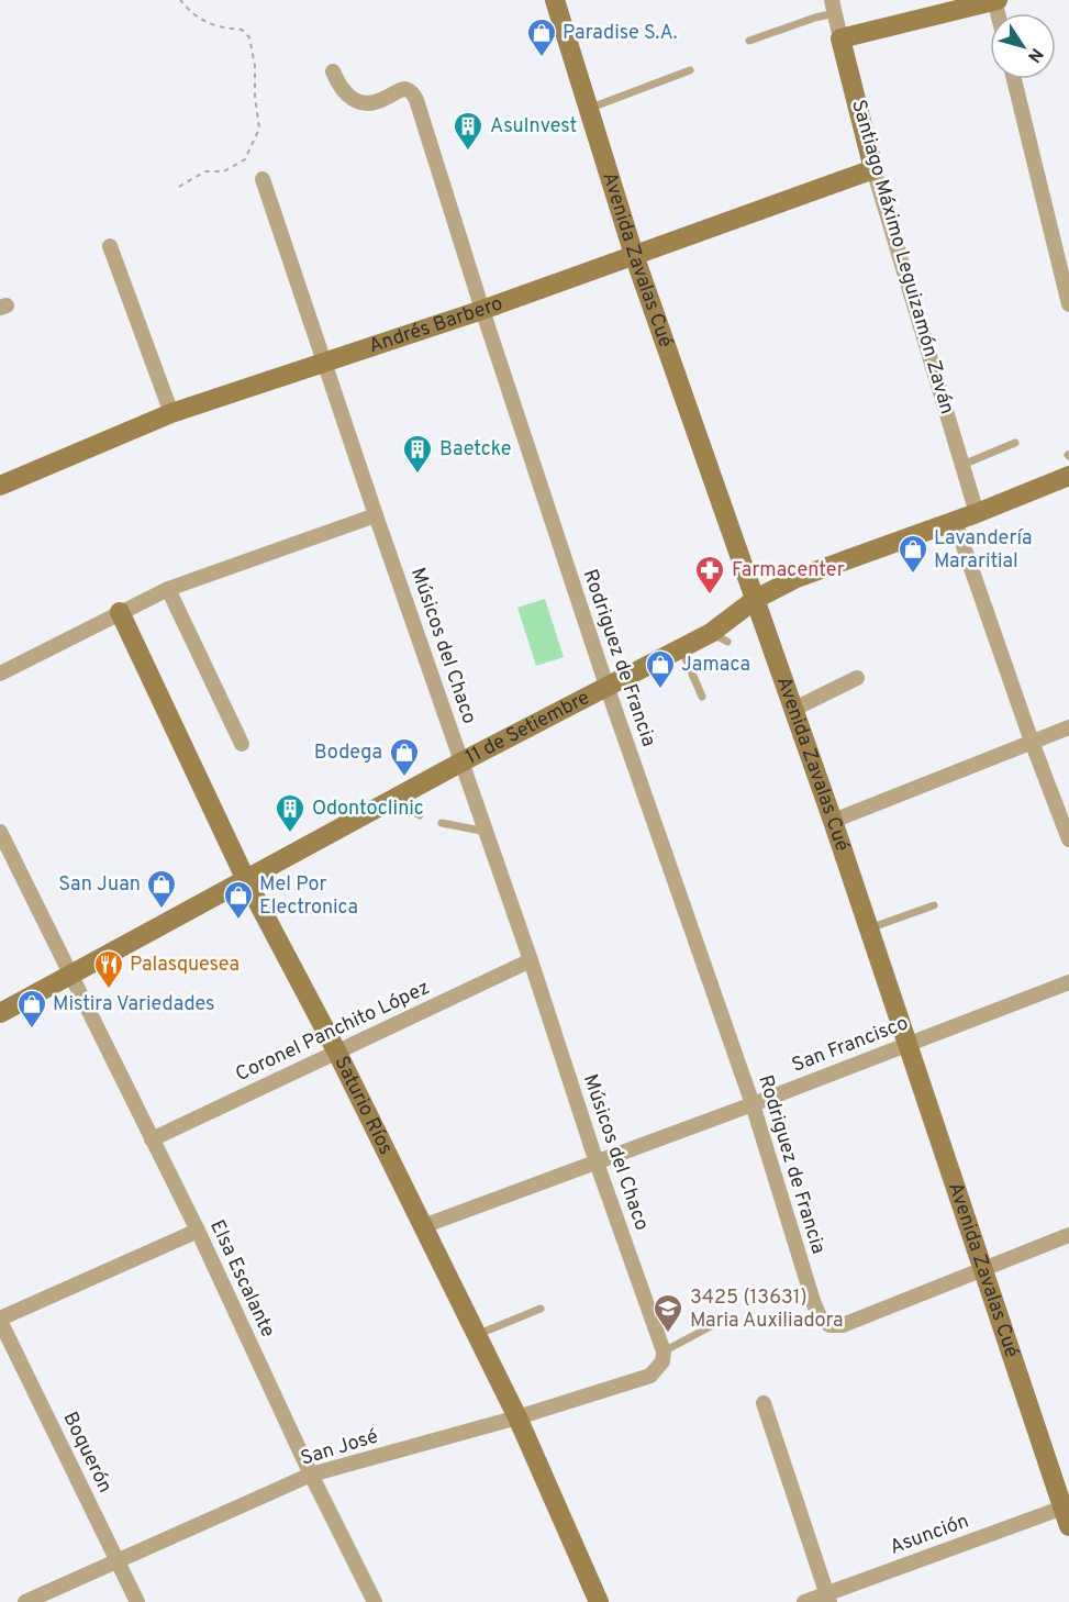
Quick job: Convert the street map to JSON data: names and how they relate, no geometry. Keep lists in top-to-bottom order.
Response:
{
  "streets": {
    "main road": [
      "Santiago Máximo Leguizamón Zaván",
      "Avenida Zavalas Cué",
      "Andrés Barbero",
      "11 de Setiembre",
      "Saturio Ríos"
    ],
    "street": [
      "Músicos del Chaco",
      "Rodriguez de Francia",
      "Coronel Panchito López",
      "San Francisco",
      "Elsa Escalante",
      "San José",
      "Boquerón",
      "Asunción"
    ]
  },
  "crossings": [
    ["Santiago Máximo Leguizamón Zaván", "Andrés Barbero"],
    ["Santiago Máximo Leguizamón Zaván", "11 de Setiembre"],
    ["Avenida Zavalas Cué", "Andrés Barbero"],
    ["Avenida Zavalas Cué", "Rodriguez de Francia"],
    ["Avenida Zavalas Cué", "11 de Setiembre"],
    ["Avenida Zavalas Cué", "San Francisco"],
    ["Avenida Zavalas Cué", "Asunción"],
    ["Andrés Barbero", "Músicos del Chaco"],
    ["Andrés Barbero", "Rodriguez de Francia"],
    ["Músicos del Chaco", "11 de Setiembre"],
    ["Músicos del Chaco", "Coronel Panchito López"],
    ["Músicos del Chaco", "San Francisco"],
    ["Músicos del Chaco", "San José"],
    ["Rodriguez de Francia", "11 de Setiembre"],
    ["Rodriguez de Francia", "San Francisco"],
    ["11 de Setiembre", "Saturio Ríos"],
    ["11 de Setiembre", "Elsa Escalante"],
    ["Coronel Panchito López", "Saturio Ríos"],
    ["Coronel Panchito López", "Elsa Escalante"],
    ["San Francisco", "Saturio Ríos"],
    ["Saturio Ríos", "San José"],
    ["Elsa Escalante", "San José"],
    ["San José", "Boquerón"]
  ],
  "places": {
    "shop": [
      "Paradise S.A.",
      "Lavandería Mararitial",
      "Jamaca",
      "Bodega",
      "San Juan",
      "Mel Por Electronica",
      "Mistira Variedades"
    ],
    "building": ["AsuInvest", "Baetcke", "Odontoclinic"],
    "pharmacy": ["Farmacenter"],
    "restaurant": ["Palasquesea"],
    "school or university": ["3425 (13631) Maria Auxiliadora"]
  },
  "north": "bottom right"
}
